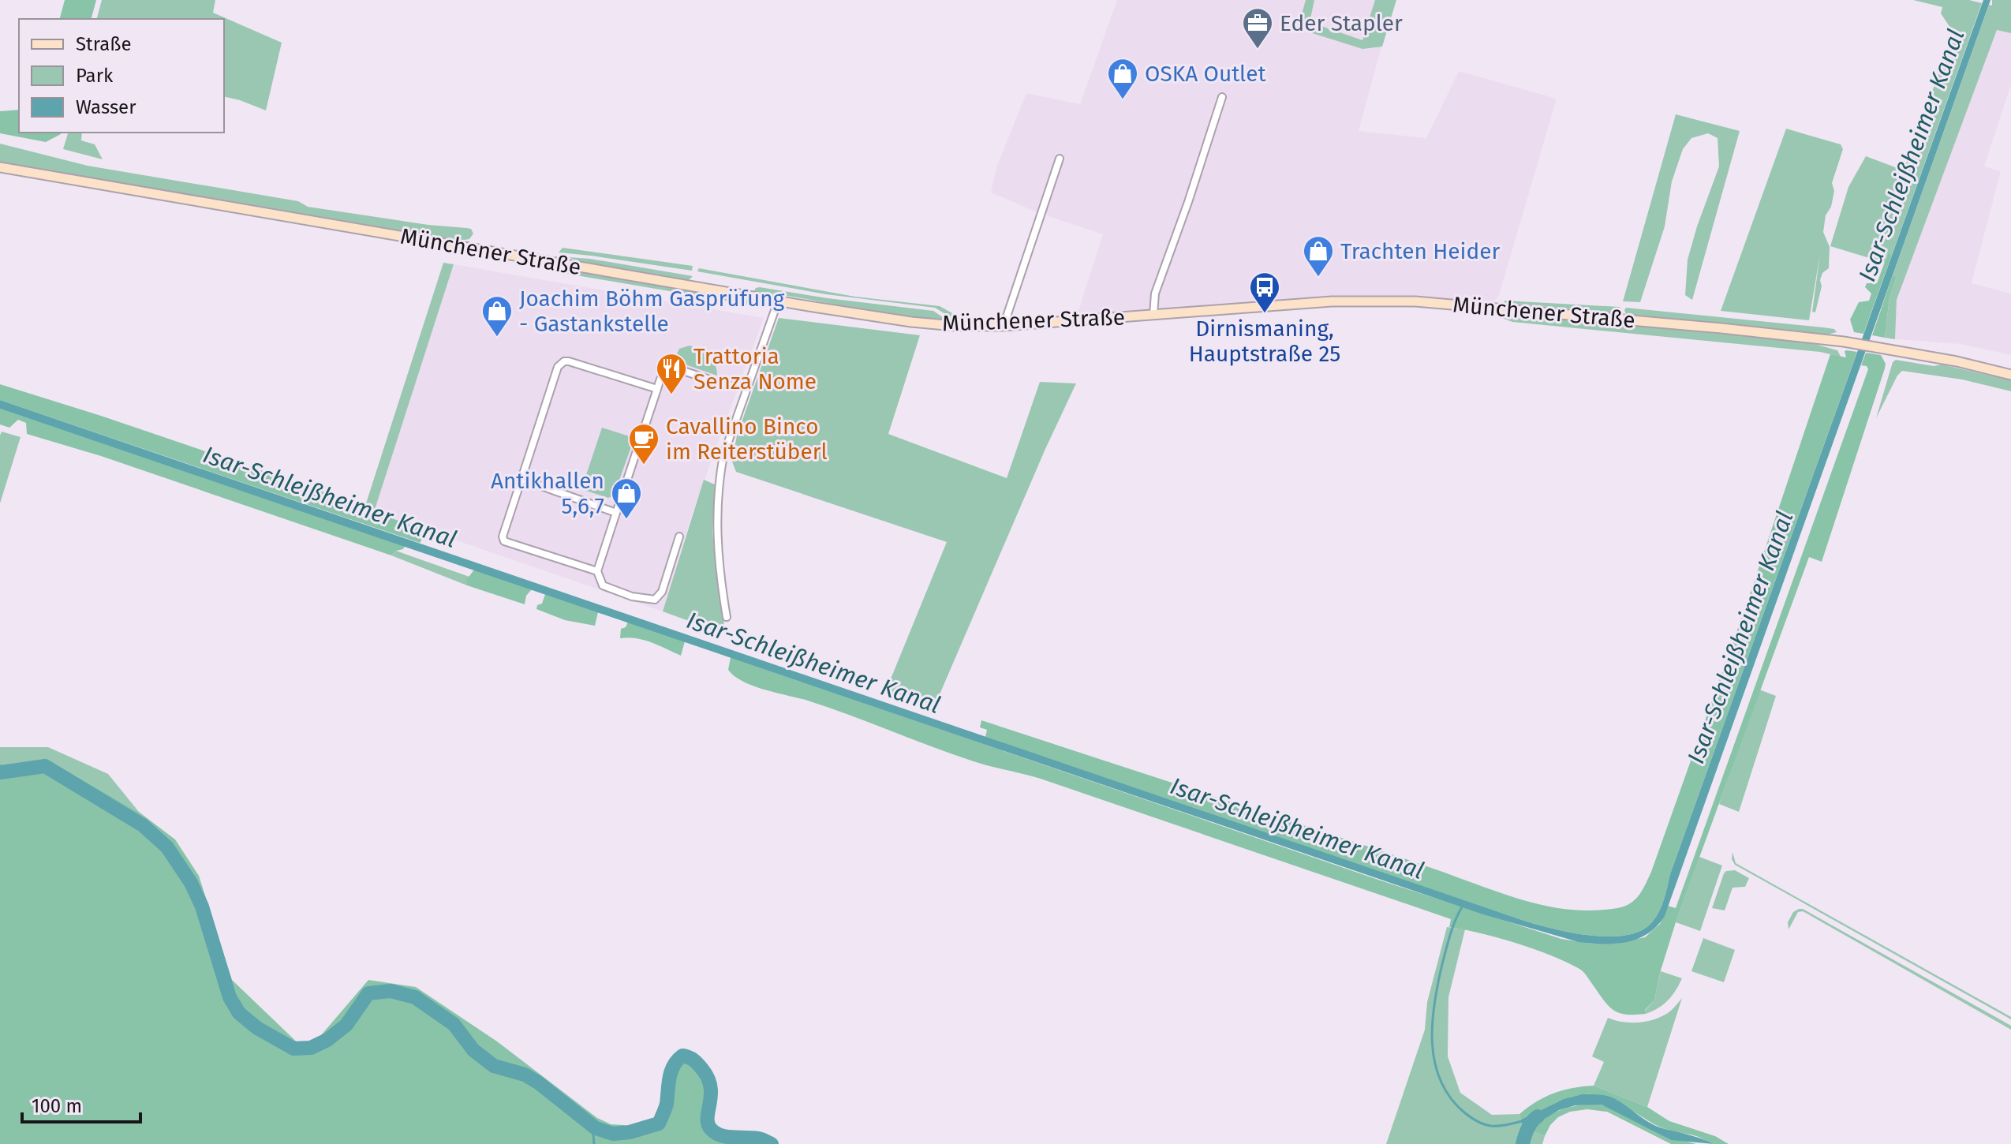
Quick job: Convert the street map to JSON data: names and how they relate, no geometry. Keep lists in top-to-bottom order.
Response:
{
  "streets": {
    "main road": ["Münchener Straße"]
  },
  "water": ["Isar-Schleißheimer Kanal"],
  "places": {
    "office": ["Eder Stapler"],
    "shop": [
      "OSKA Outlet",
      "Trachten Heider",
      "Joachim Böhm Gasprüfung - Gastankstelle",
      "Antikhallen 5,6,7"
    ],
    "bus stop": ["Dirnismaning, Hauptstraße 25"],
    "restaurant": ["Trattoria Senza Nome"],
    "cafe": ["Cavallino Binco im Reiterstüberl"]
  },
  "legend": ["Straße", "Park", "Wasser"],
  "scale_bar": "100 m"
}
